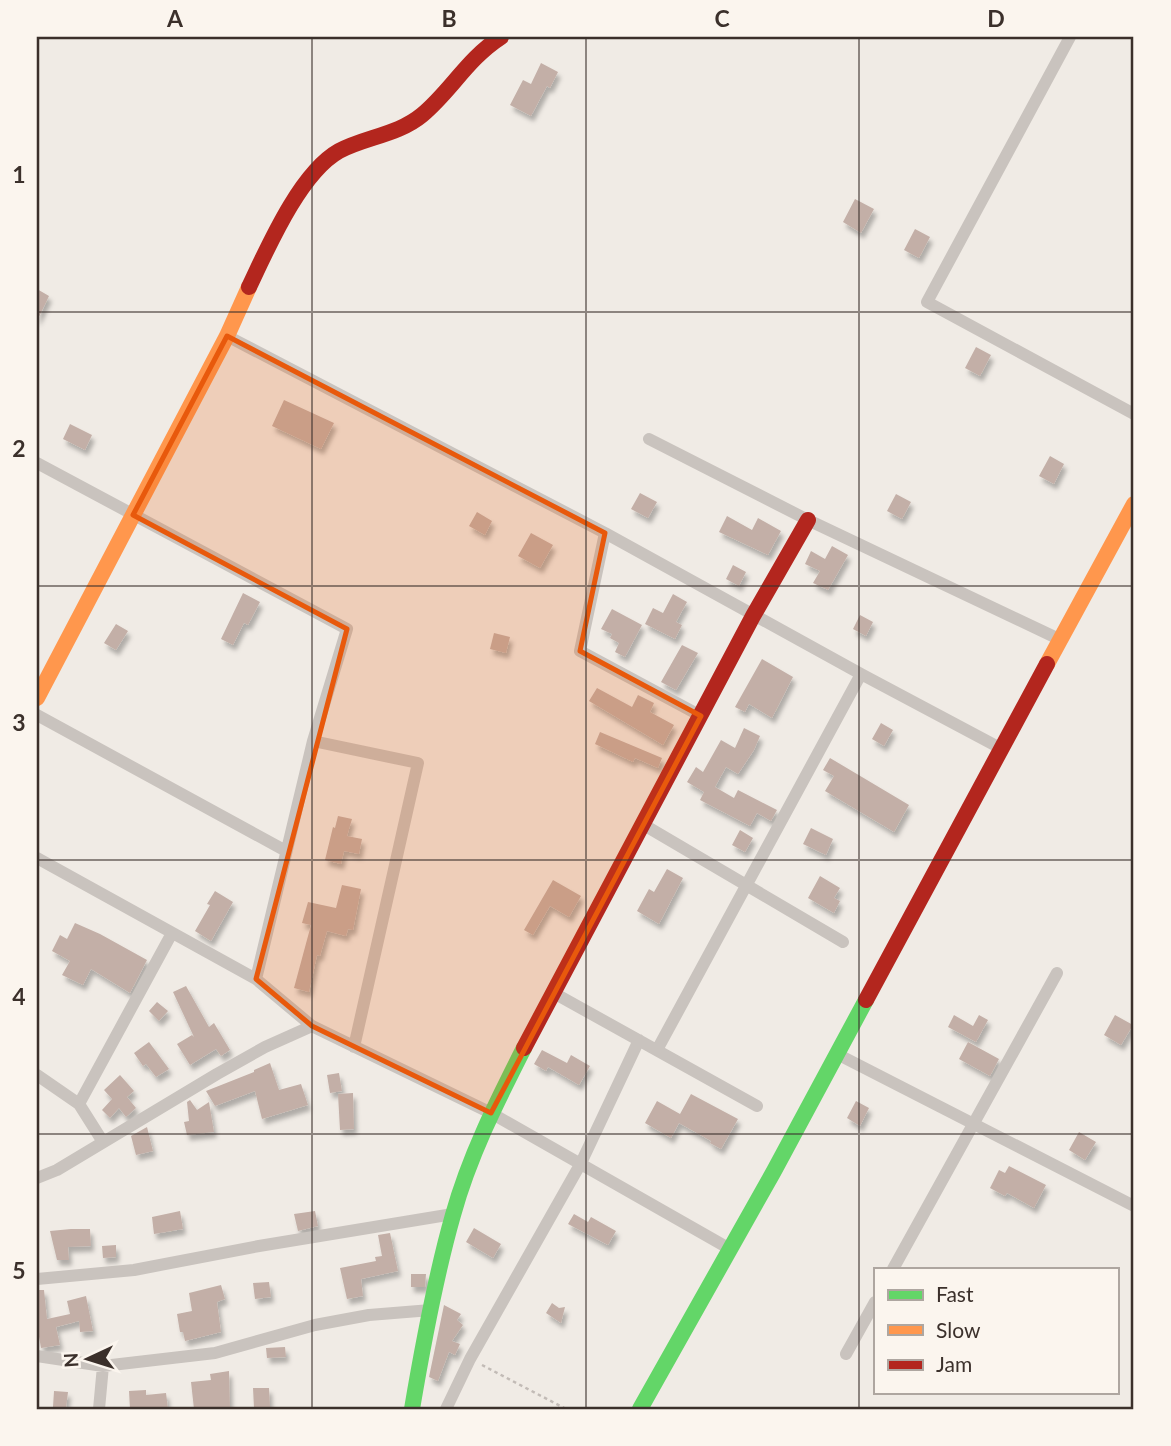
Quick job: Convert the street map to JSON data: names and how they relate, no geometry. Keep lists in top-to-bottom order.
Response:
{
  "legend": ["Fast", "Slow", "Jam"],
  "north": "left",
  "grid": {
    "columns": [
      "A",
      "B",
      "C",
      "D"
    ],
    "rows": [
      "1",
      "2",
      "3",
      "4",
      "5"
    ]
  }
}
